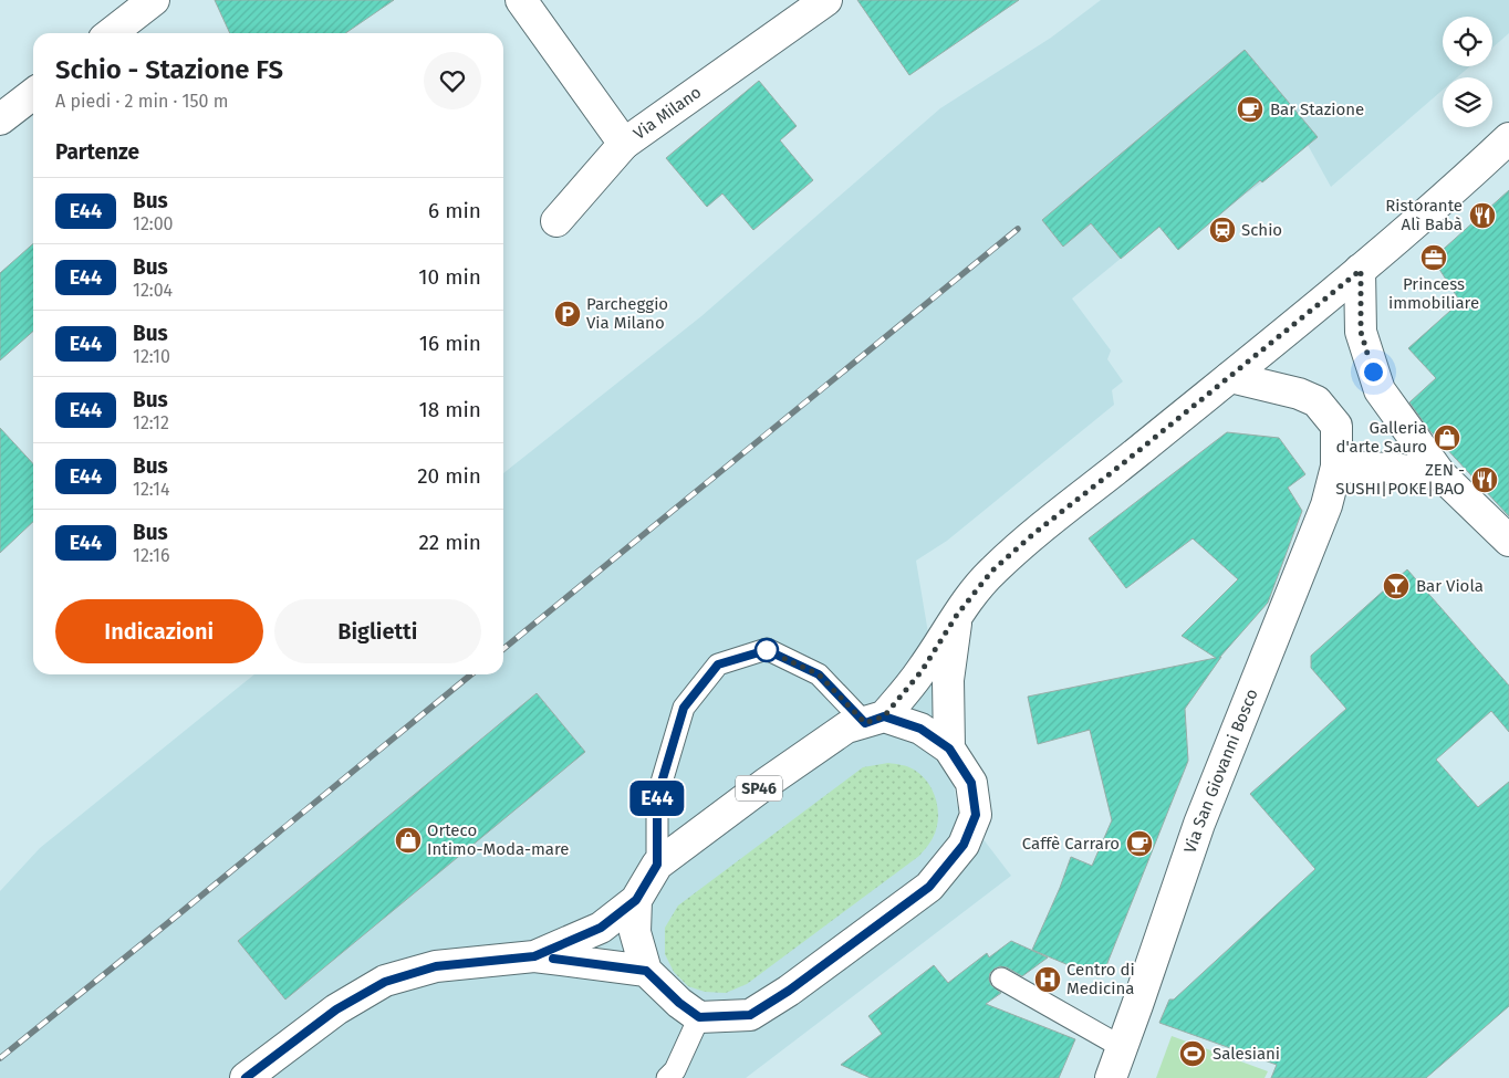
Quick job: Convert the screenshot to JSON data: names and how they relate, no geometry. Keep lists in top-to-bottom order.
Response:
{
  "streets": {
    "main road": ["Via Milano", "Via San Giovanni Bosco", "SP46"]
  },
  "places": {
    "cafe": ["Bar Stazione", "Caffè Carraro"],
    "restaurant": ["Ristorante Alì Babà", "ZEN - SUSHI|POKE|BAO"],
    "station": ["Schio"],
    "office": ["Princess immobiliare"],
    "parking": ["Parcheggio Via Milano"],
    "shop": ["Galleria d'arte Sauro", "Orteco Intimo-Moda-mare"],
    "bar": ["Bar Viola"],
    "hospital": ["Centro di Medicina"],
    "sports": ["Salesiani"]
  },
  "lines": ["bus line E44"],
  "page": {
    "on_map": "E44",
    "heading": [
      ["Schio - Stazione FS", "A piedi · 2 min · 150 m"],
      "Partenze"
    ],
    "list": [
      {
        "mark": "E44",
        "name": "Bus",
        "note": "12:00",
        "value": "6 min"
      },
      {
        "mark": "E44",
        "name": "Bus",
        "note": "12:04",
        "value": "10 min"
      },
      {
        "mark": "E44",
        "name": "Bus",
        "note": "12:10",
        "value": "16 min"
      },
      {
        "mark": "E44",
        "name": "Bus",
        "note": "12:12",
        "value": "18 min"
      },
      {
        "mark": "E44",
        "name": "Bus",
        "note": "12:14",
        "value": "20 min"
      },
      {
        "mark": "E44",
        "name": "Bus",
        "note": "12:16",
        "value": "22 min"
      }
    ],
    "buttons": ["Indicazioni", "Biglietti"]
  }
}
